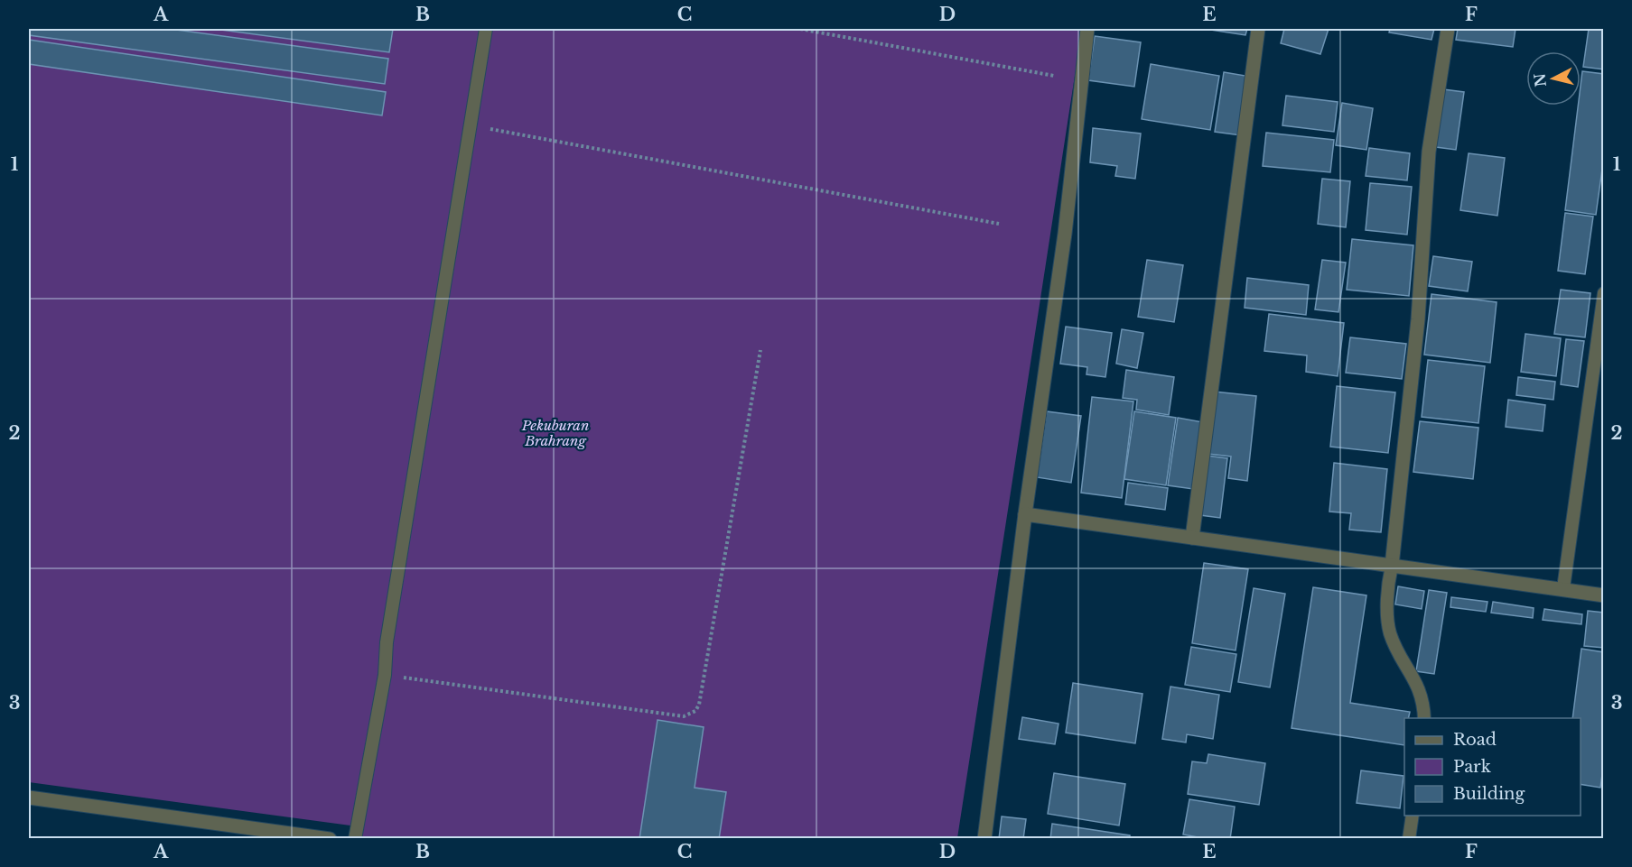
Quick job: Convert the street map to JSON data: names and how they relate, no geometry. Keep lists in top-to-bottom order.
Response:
{
  "parks": ["Pekuburan Brahrang"],
  "legend": ["Road", "Park", "Building"],
  "north": "left",
  "grid": {
    "columns": [
      "A",
      "B",
      "C",
      "D",
      "E",
      "F"
    ],
    "rows": ["1", "2", "3"]
  }
}
